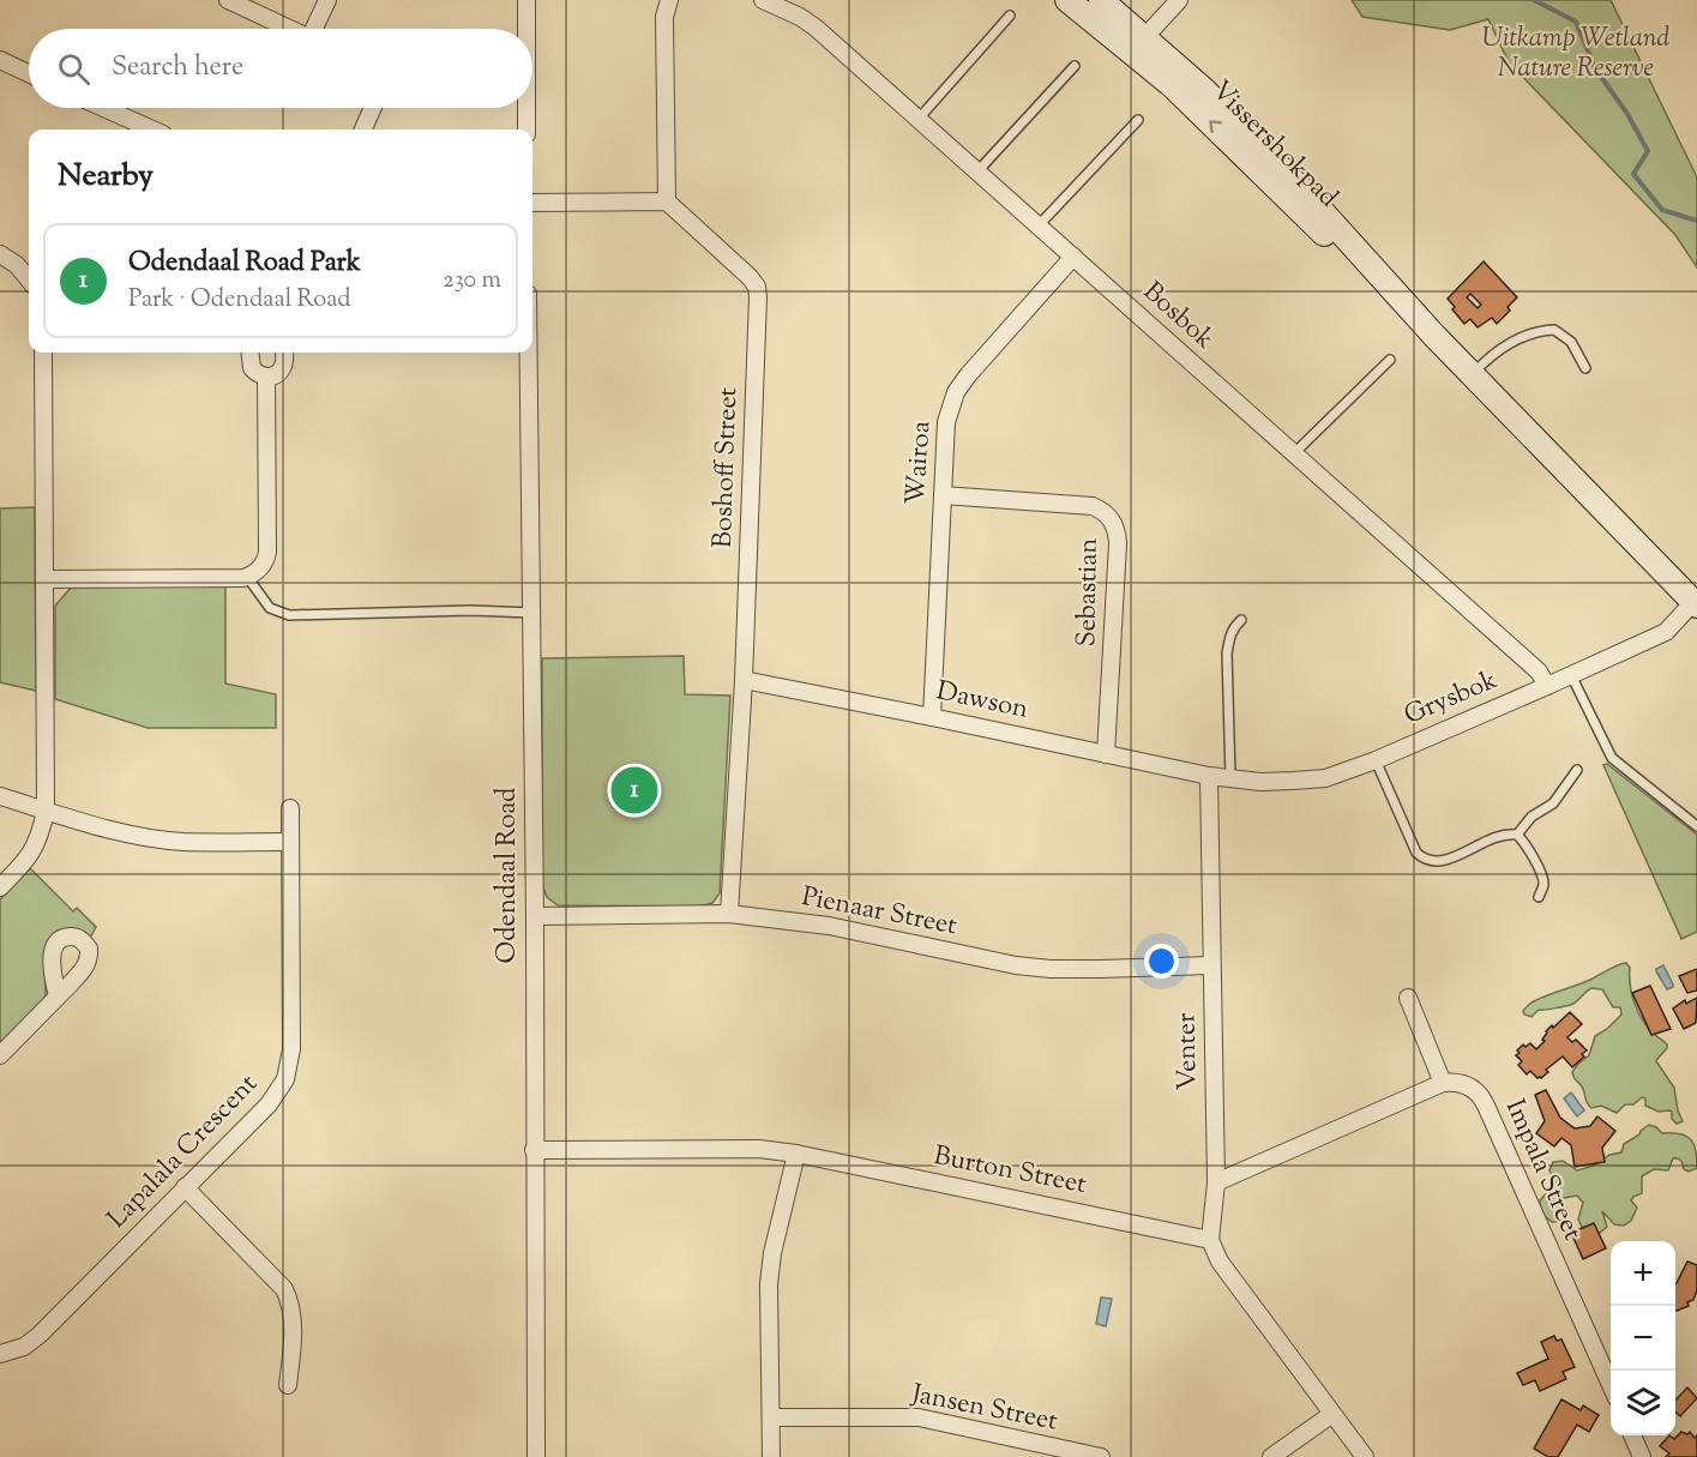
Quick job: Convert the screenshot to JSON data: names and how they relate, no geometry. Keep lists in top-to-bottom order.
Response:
{
  "streets": {
    "main road": ["Vissershokpad"],
    "street": [
      "Bosbok",
      "Wairoa",
      "Boshoff Street",
      "Sebastian",
      "Grysbok",
      "Dawson",
      "Odendaal Road",
      "Pienaar Street",
      "Venter",
      "Lapalala Crescent",
      "Impala Street",
      "Burton Street",
      "Jansen Street"
    ]
  },
  "crossings": [
    ["Vissershokpad", "Grysbok"],
    ["Bosbok", "Wairoa"],
    ["Bosbok", "Grysbok"],
    ["Wairoa", "Sebastian"],
    ["Wairoa", "Dawson"],
    ["Boshoff Street", "Dawson"],
    ["Boshoff Street", "Pienaar Street"],
    ["Sebastian", "Dawson"],
    ["Grysbok", "Dawson"],
    ["Grysbok", "Venter"],
    ["Dawson", "Venter"],
    ["Odendaal Road", "Pienaar Street"],
    ["Odendaal Road", "Burton Street"],
    ["Pienaar Street", "Venter"],
    ["Venter", "Burton Street"]
  ],
  "parks": ["Uitkamp Wetland Nature Reserve"],
  "page": {
    "search": "Search here",
    "heading": "Nearby",
    "list": [
      {
        "mark": "1",
        "name": "Odendaal Road Park",
        "note": "Park · Odendaal Road",
        "value": "230 m"
      }
    ],
    "pins": "1",
    "map_buttons": ["+", "−"]
  }
}
